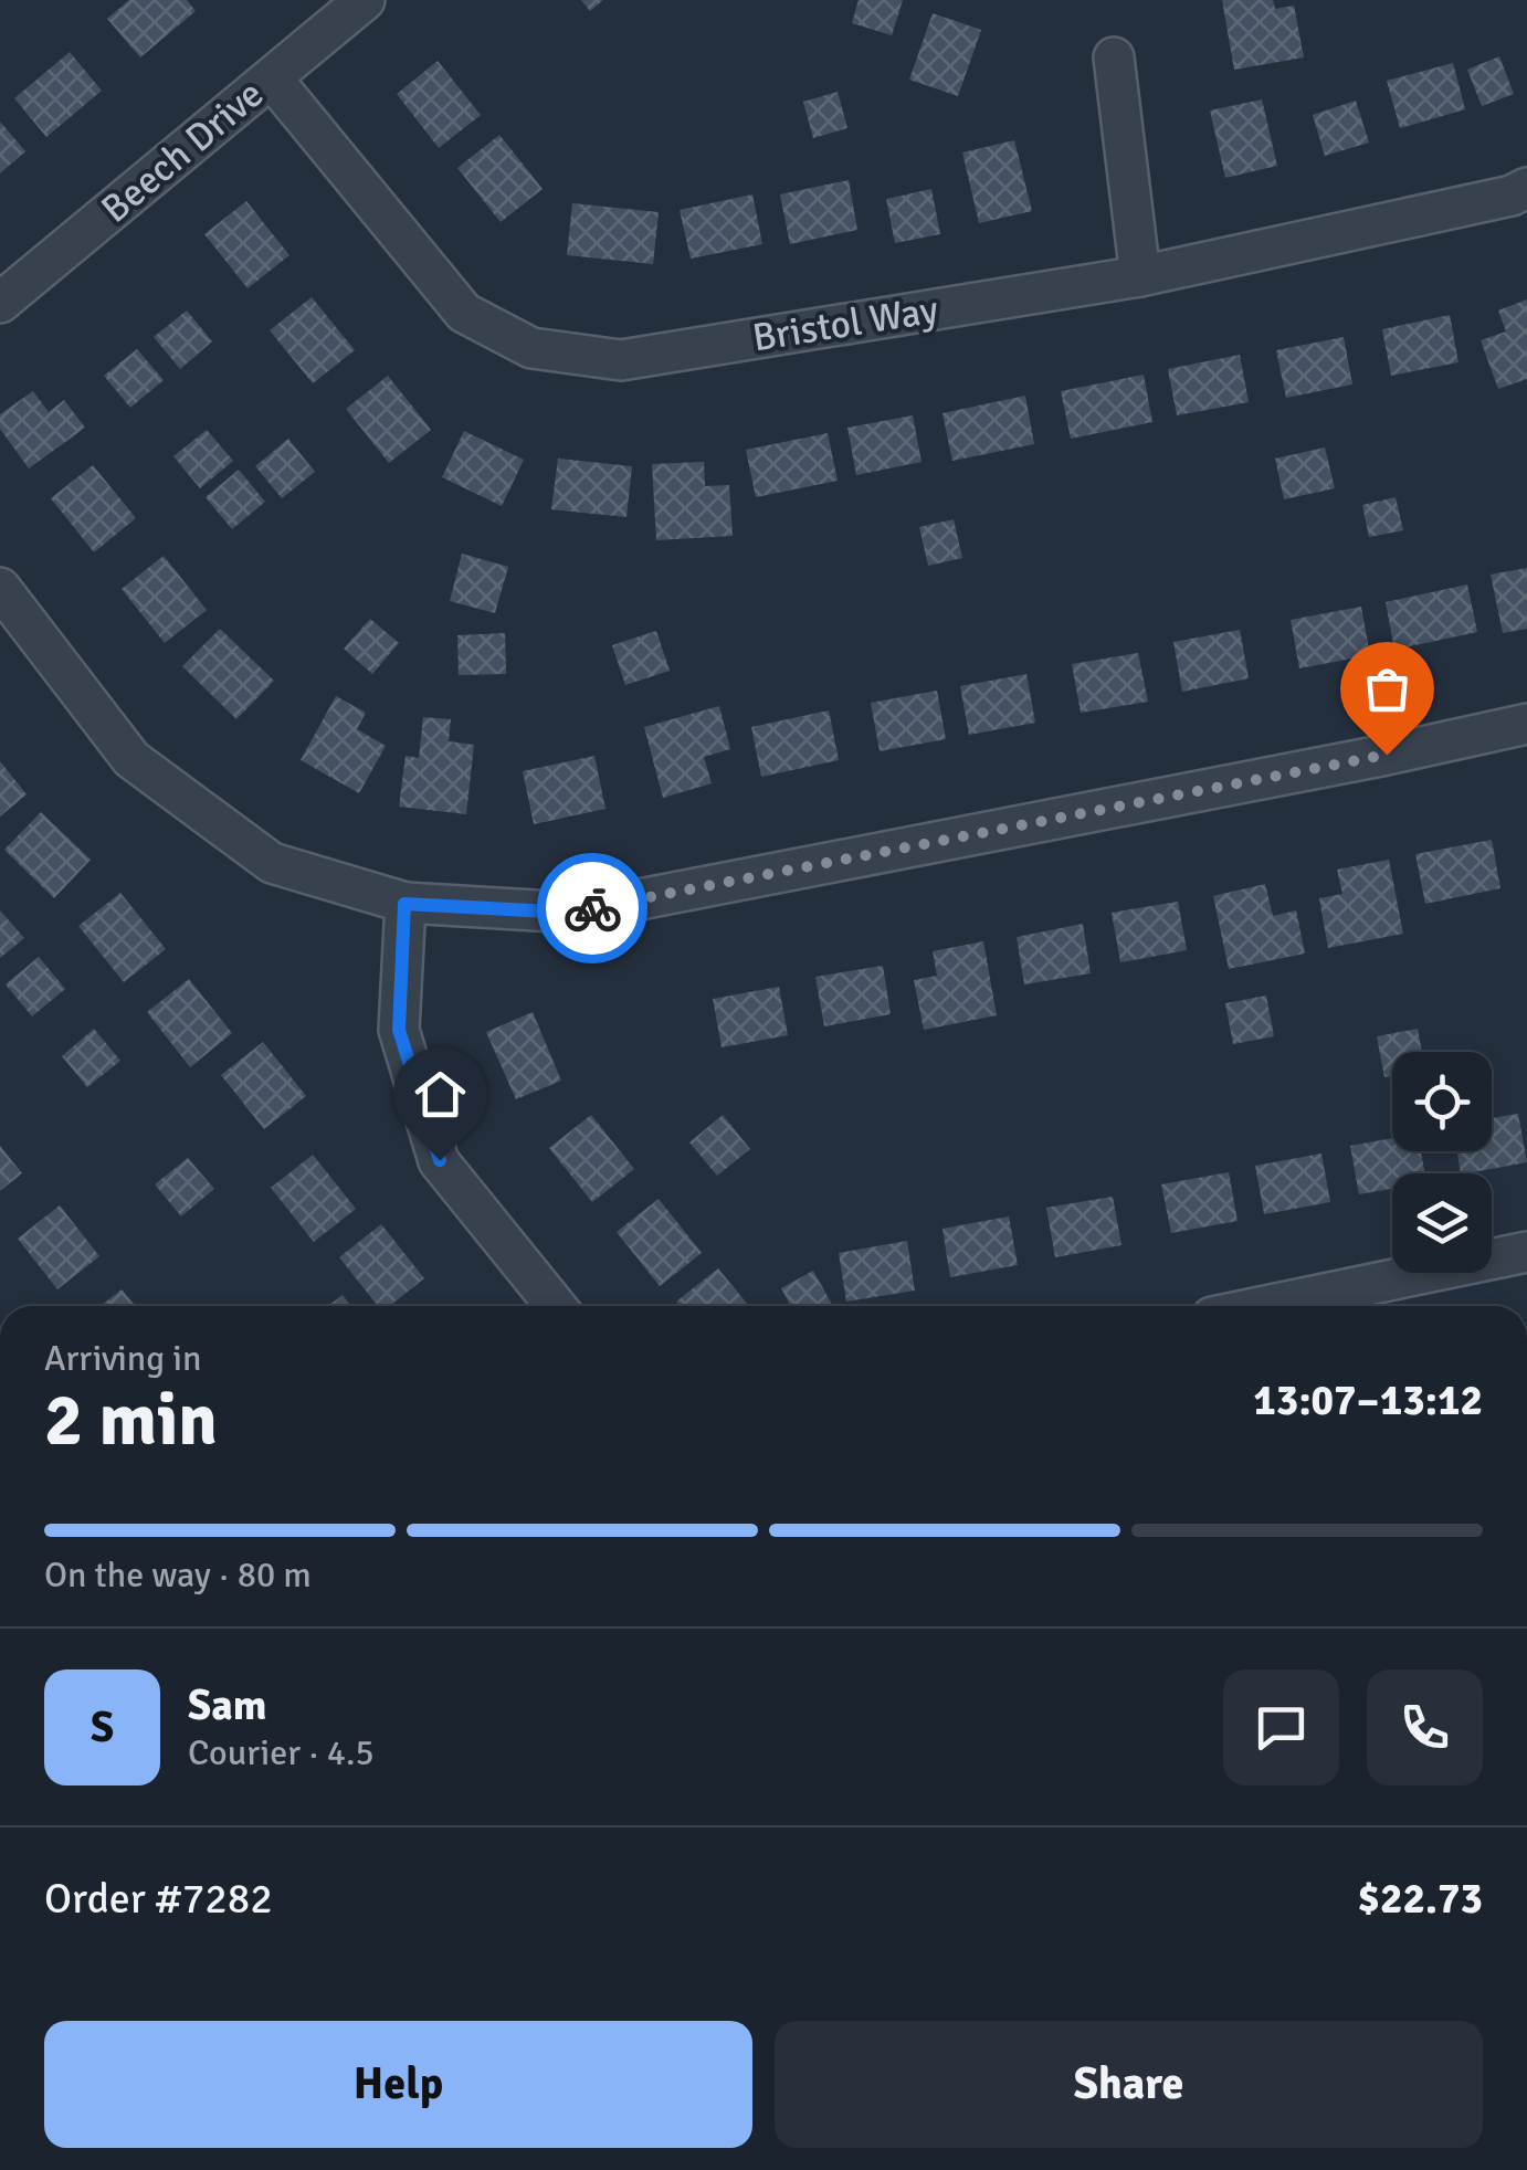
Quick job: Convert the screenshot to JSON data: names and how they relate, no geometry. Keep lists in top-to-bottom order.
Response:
{
  "streets": {
    "street": ["Beech Drive", "Bristol Way"]
  },
  "crossings": [
    ["Beech Drive", "Bristol Way"]
  ],
  "page": {
    "heading": ["2 min", "Arriving in", "13:07–13:12"],
    "panel": [
      "Sam",
      "Courier · 4.5",
      "Order #7282",
      "$22.73"
    ],
    "bar": "On the way · 80 m",
    "round": "S",
    "buttons": ["Help", "Share"]
  }
}
